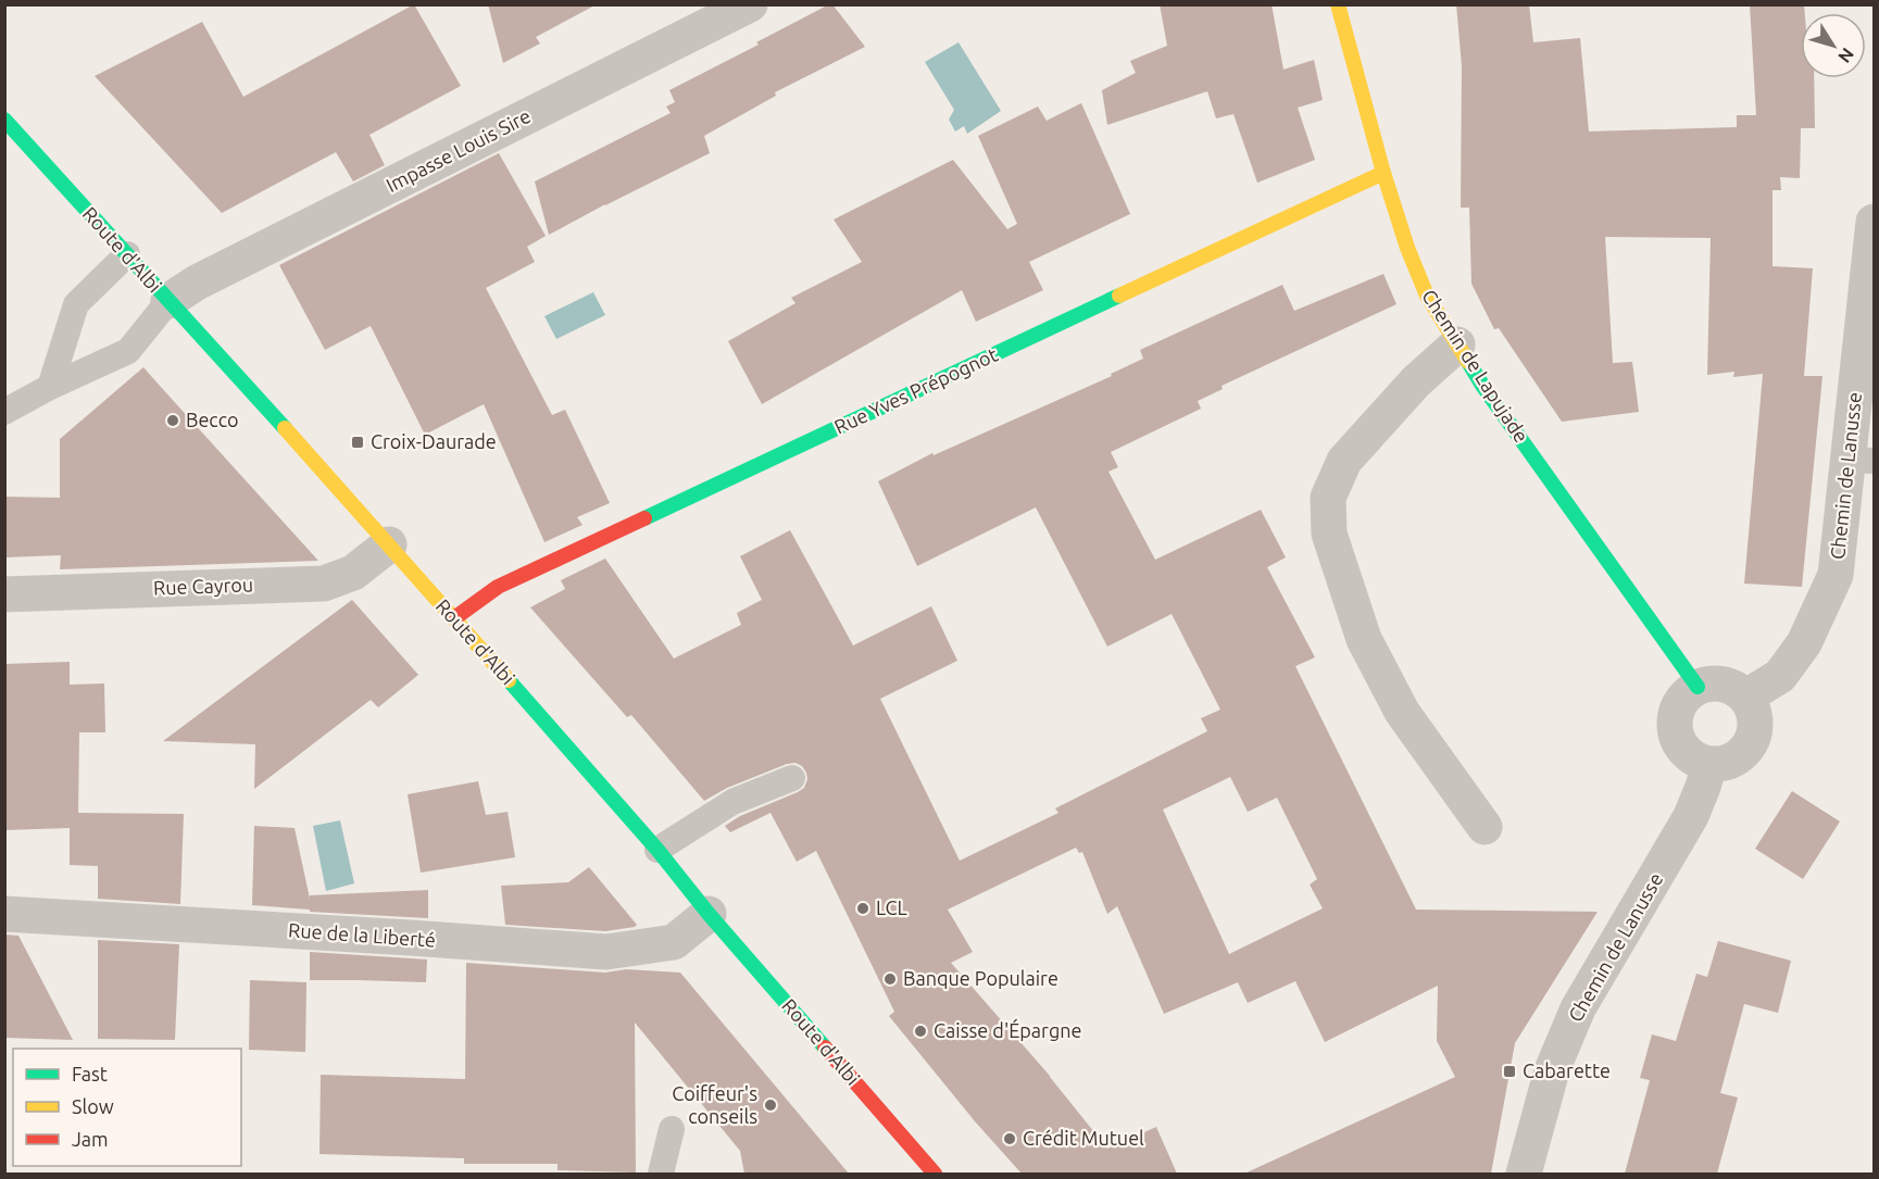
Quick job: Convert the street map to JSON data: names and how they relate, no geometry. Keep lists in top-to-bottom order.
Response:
{
  "streets": {
    "street": [
      "Impasse Louis Sire",
      "Route d'Albi",
      "Chemin de Lapujade",
      "Rue Yves Prépognot",
      "Chemin de Lanusse",
      "Rue Cayrou",
      "Rue de la Liberté"
    ]
  },
  "crossings": [
    ["Impasse Louis Sire", "Route d'Albi"],
    ["Route d'Albi", "Rue Yves Prépognot"],
    ["Route d'Albi", "Rue Cayrou"],
    ["Route d'Albi", "Rue de la Liberté"],
    ["Chemin de Lapujade", "Rue Yves Prépognot"],
    ["Chemin de Lapujade", "Chemin de Lanusse"]
  ],
  "places": {
    "other": [
      "Becco",
      "LCL",
      "Banque Populaire",
      "Caisse d'Épargne",
      "Coiffeur's conseils",
      "Crédit Mutuel"
    ],
    "transit": ["Croix-Daurade", "Cabarette"]
  },
  "legend": ["Fast", "Slow", "Jam"],
  "north": "bottom right"
}
